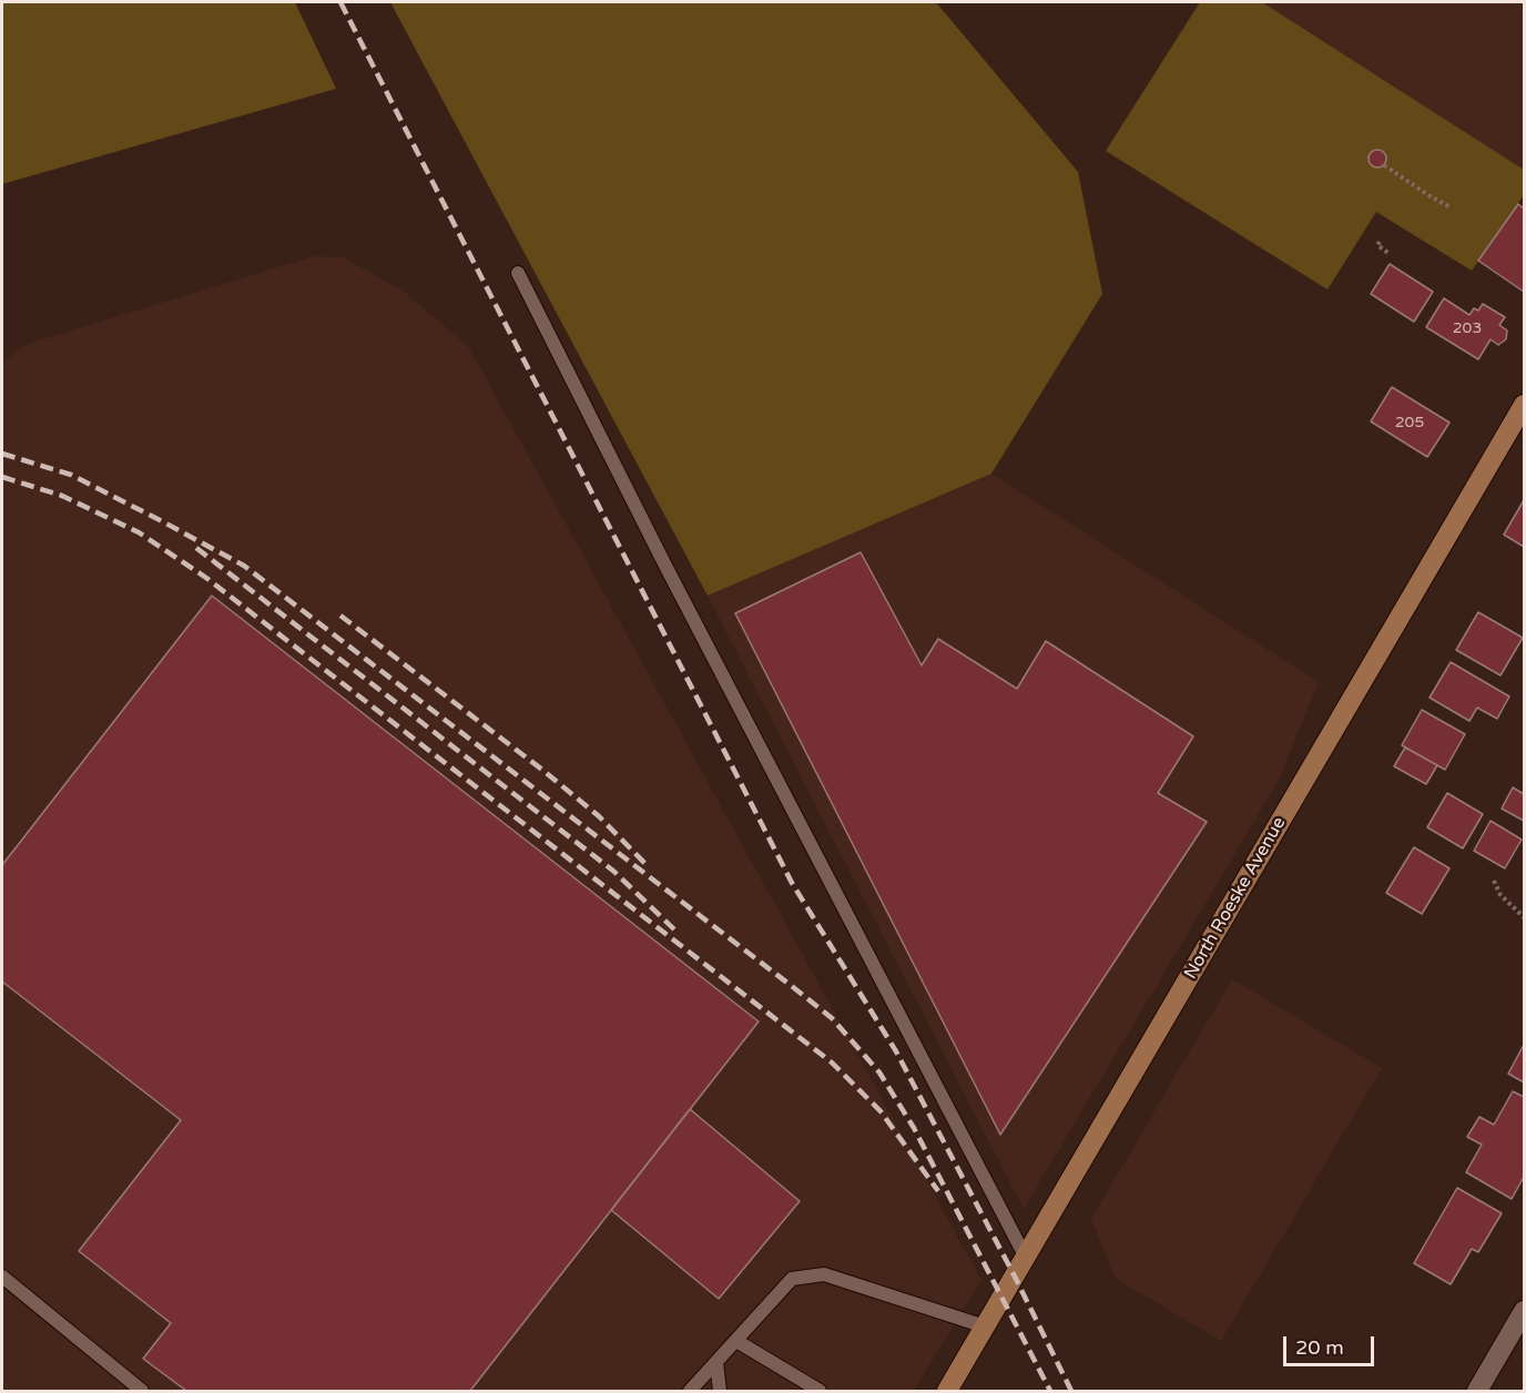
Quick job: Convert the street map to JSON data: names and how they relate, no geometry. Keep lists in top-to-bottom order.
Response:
{
  "streets": {
    "street": ["North Roeske Avenue"]
  },
  "house_numbers": ["203", "205"],
  "scale_bar": "20 m"
}
